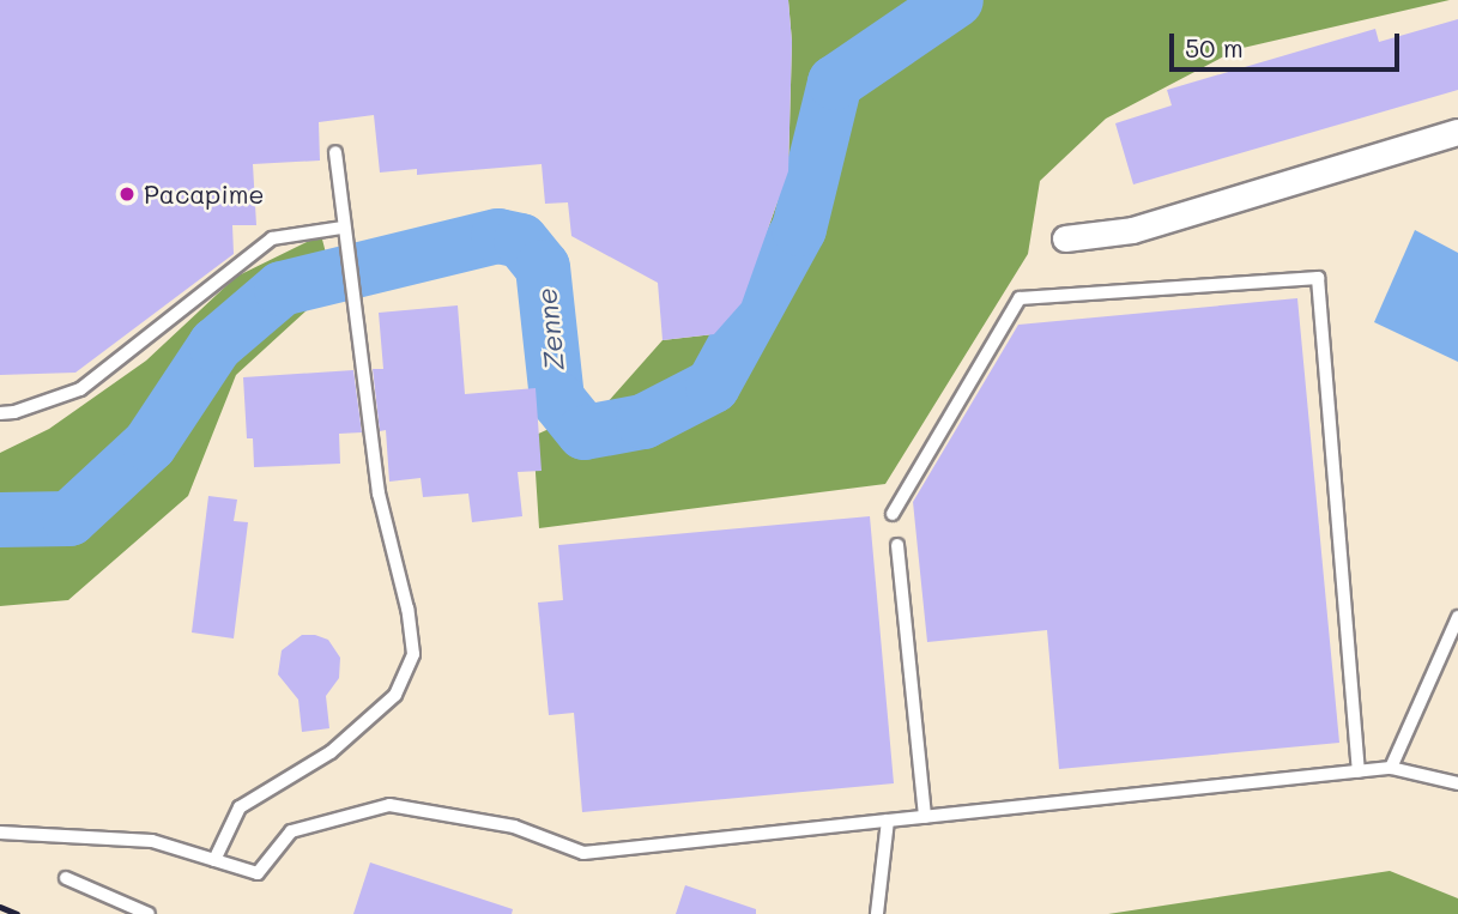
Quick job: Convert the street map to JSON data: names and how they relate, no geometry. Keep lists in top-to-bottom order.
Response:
{
  "water": ["Zenne"],
  "places": ["Pacapime"],
  "scale_bar": "50 m"
}
